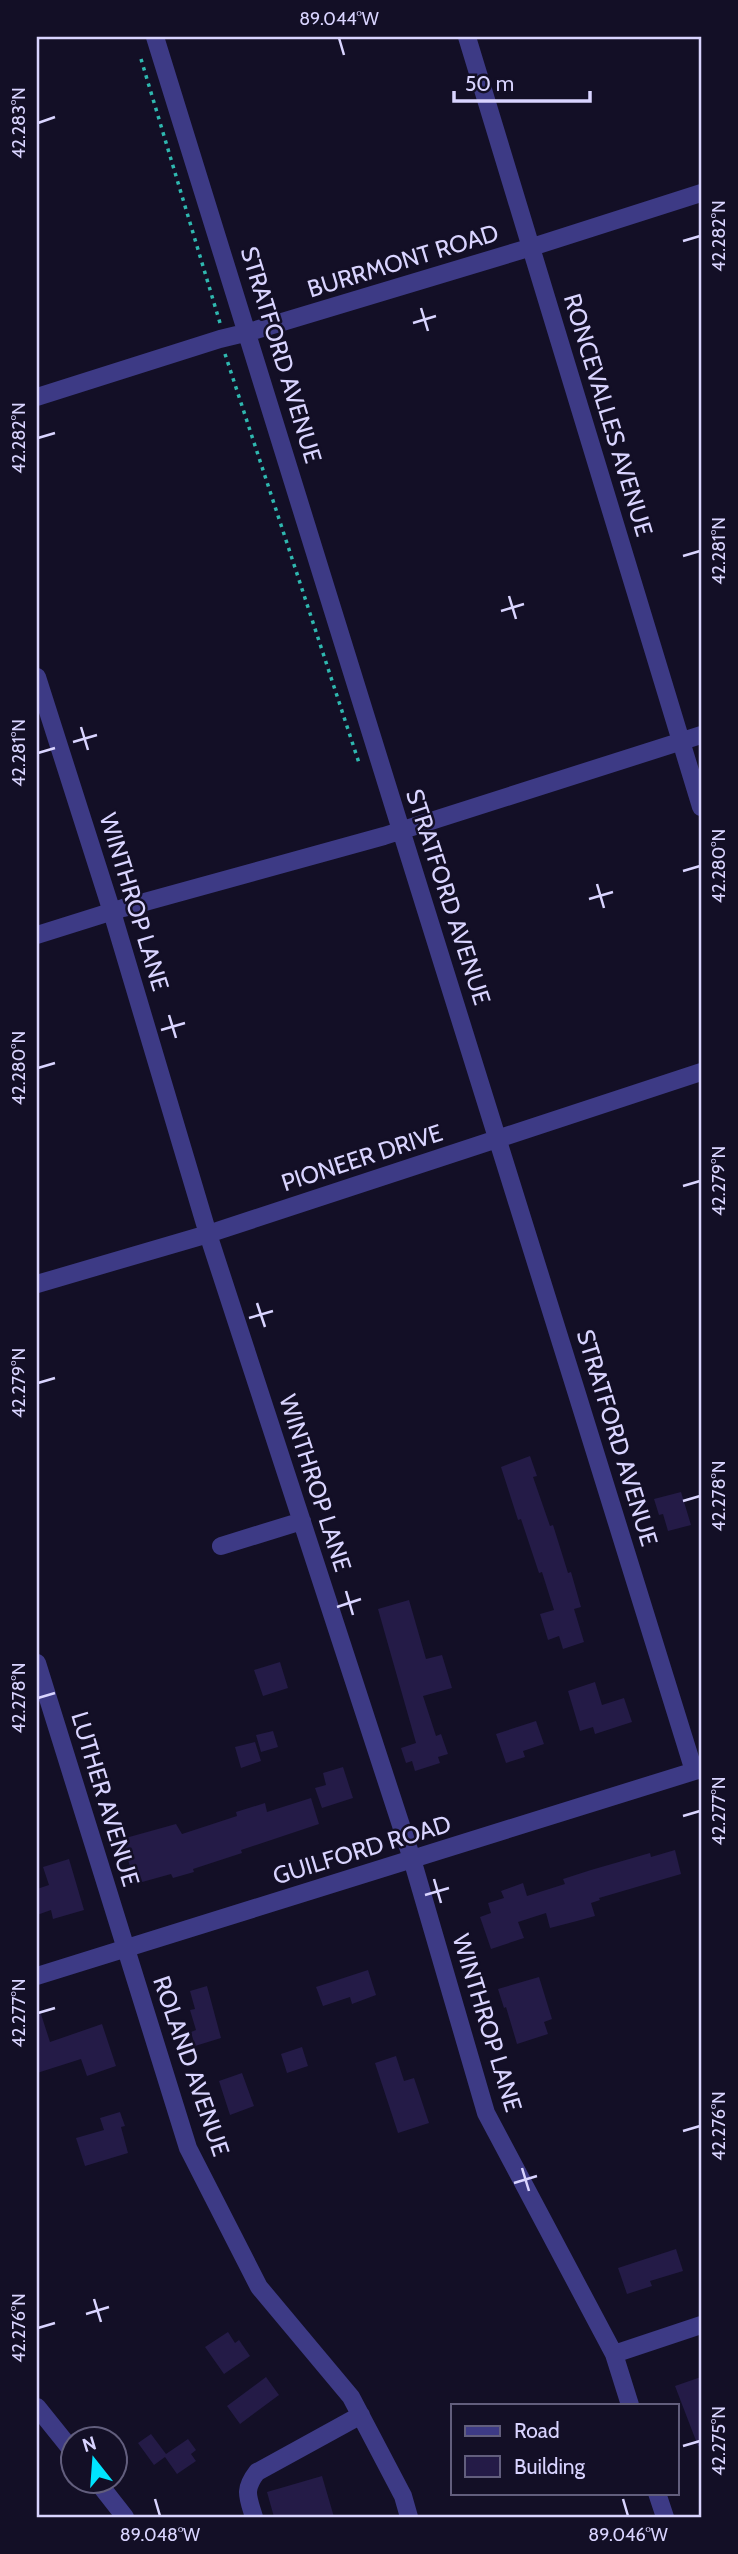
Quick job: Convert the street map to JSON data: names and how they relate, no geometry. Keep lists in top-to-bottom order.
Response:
{
  "streets": {
    "street": [
      "BURRMONT ROAD",
      "STRATFORD AVENUE",
      "RONCEVALLES AVENUE",
      "WINTHROP LANE",
      "PIONEER DRIVE",
      "LUTHER AVENUE",
      "GUILFORD ROAD",
      "ROLAND AVENUE"
    ]
  },
  "crossings": [
    ["BURRMONT ROAD", "STRATFORD AVENUE"],
    ["BURRMONT ROAD", "RONCEVALLES AVENUE"],
    ["STRATFORD AVENUE", "PIONEER DRIVE"],
    ["STRATFORD AVENUE", "GUILFORD ROAD"],
    ["WINTHROP LANE", "PIONEER DRIVE"],
    ["WINTHROP LANE", "GUILFORD ROAD"],
    ["LUTHER AVENUE", "GUILFORD ROAD"],
    ["LUTHER AVENUE", "ROLAND AVENUE"],
    ["GUILFORD ROAD", "ROLAND AVENUE"]
  ],
  "legend": ["Road", "Building"],
  "scale_bar": "50 m",
  "north": "top",
  "coordinates": [
    "89.044°W",
    "42.283°N",
    "42.282°N",
    "42.281°N",
    "42.280°N",
    "42.279°N",
    "42.278°N",
    "42.277°N",
    "42.276°N",
    "42.275°N",
    "89.048°W",
    "89.046°W"
  ]
}
